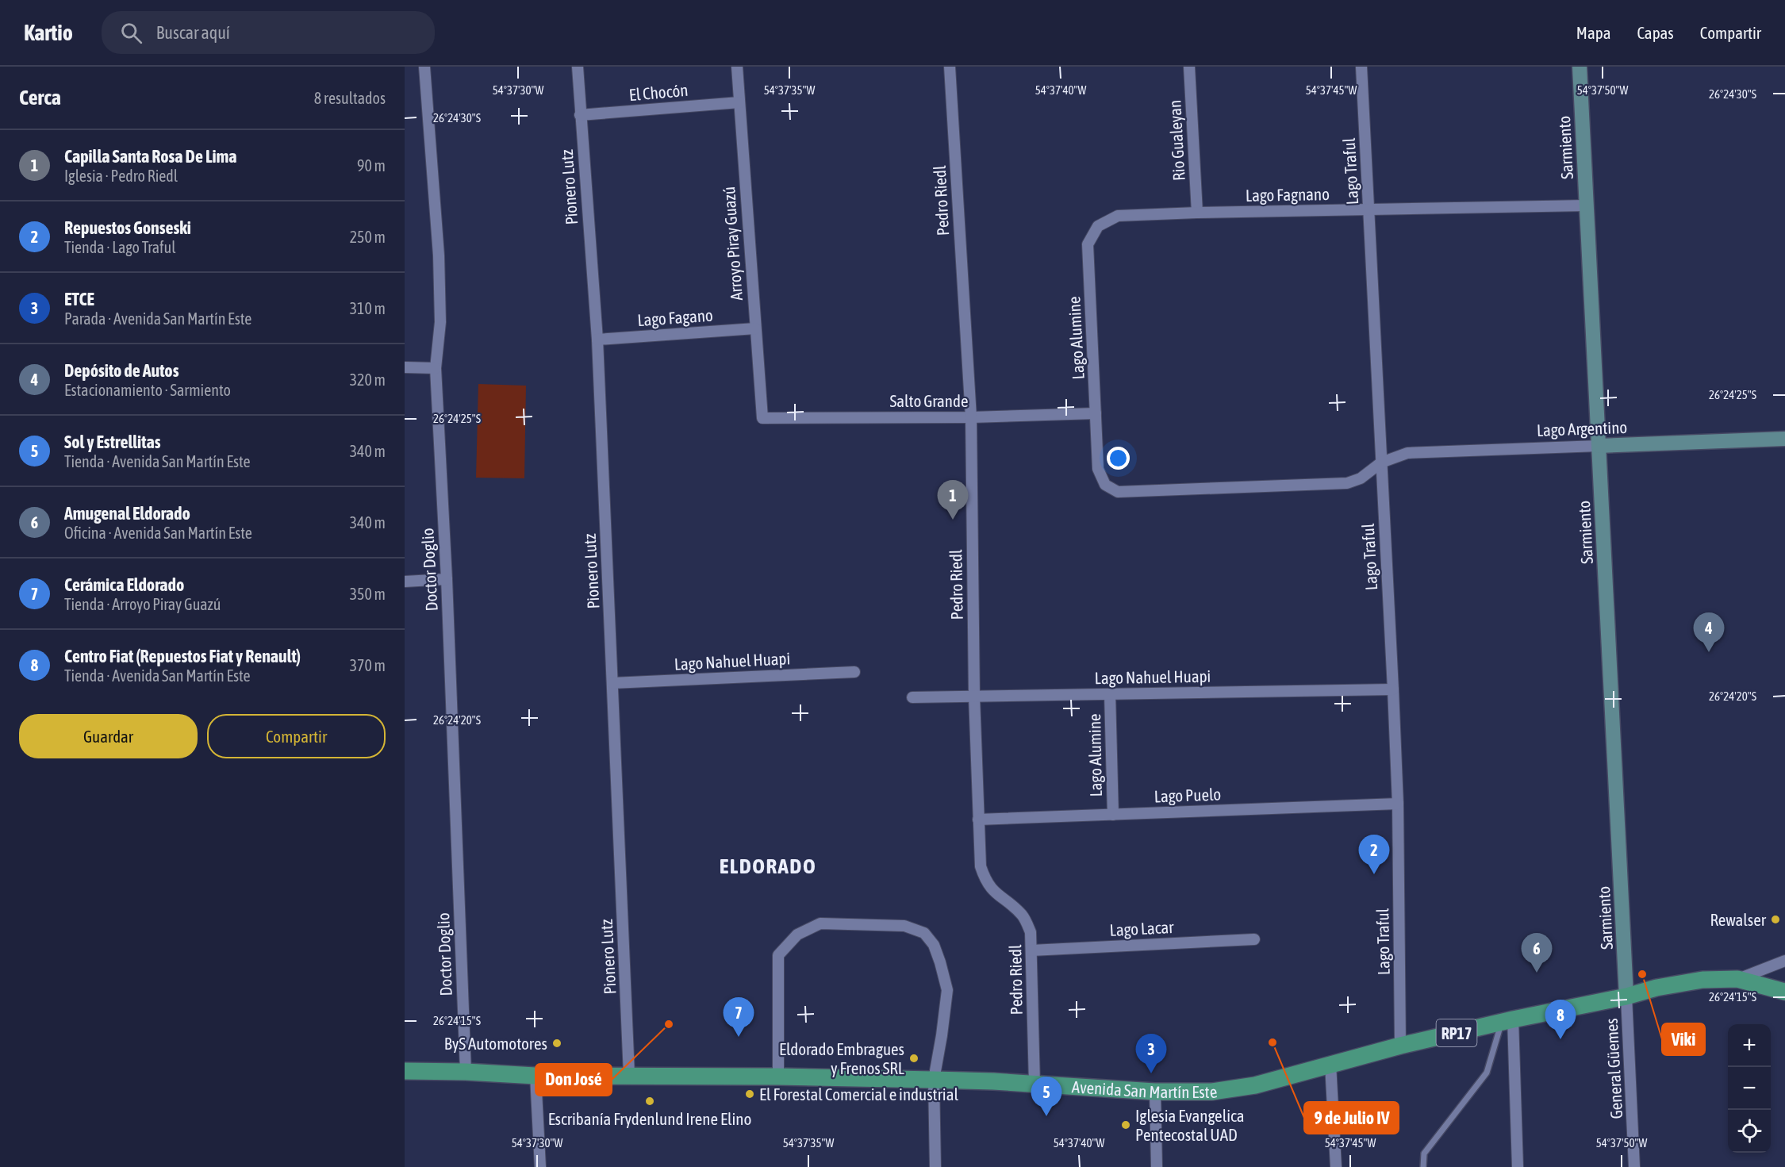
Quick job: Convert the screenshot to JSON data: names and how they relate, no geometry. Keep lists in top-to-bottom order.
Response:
{
  "streets": {
    "main road": [
      "Sarmiento",
      "Lago Argentino",
      "RP17",
      "Avenida San Martín Este"
    ],
    "street": [
      "El Chocón",
      "Rio Gualeyan",
      "Lago Traful",
      "Pionero Lutz",
      "Lago Fagnano",
      "Pedro Riedl",
      "Arroyo Piray Guazú",
      "Lago Fagano",
      "Lago Alumine",
      "Salto Grande",
      "Doctor Doglio",
      "Lago Nahuel Huapi",
      "Lago Puelo",
      "Lago Lacar",
      "General Güemes"
    ]
  },
  "crossings": [
    ["El Chocón", "Pionero Lutz"],
    ["El Chocón", "Arroyo Piray Guazú"],
    ["Rio Gualeyan", "Lago Fagnano"],
    ["Sarmiento", "Lago Fagnano"],
    ["Sarmiento", "Lago Argentino"],
    ["Sarmiento", "General Güemes"],
    ["Sarmiento", "Avenida San Martín Este"],
    ["Lago Traful", "Lago Fagnano"],
    ["Lago Traful", "Lago Alumine"],
    ["Lago Traful", "Lago Argentino"],
    ["Lago Traful", "Lago Nahuel Huapi"],
    ["Lago Traful", "Lago Puelo"],
    ["Lago Traful", "Avenida San Martín Este"],
    ["Pionero Lutz", "Lago Fagano"],
    ["Pionero Lutz", "Lago Nahuel Huapi"],
    ["Pionero Lutz", "Avenida San Martín Este"],
    ["Lago Fagnano", "Lago Alumine"],
    ["Pedro Riedl", "Salto Grande"],
    ["Pedro Riedl", "Lago Nahuel Huapi"],
    ["Pedro Riedl", "Lago Puelo"],
    ["Pedro Riedl", "Lago Lacar"],
    ["Pedro Riedl", "Avenida San Martín Este"],
    ["Arroyo Piray Guazú", "Lago Fagano"],
    ["Arroyo Piray Guazú", "Salto Grande"],
    ["Lago Alumine", "Salto Grande"],
    ["Lago Alumine", "Lago Argentino"],
    ["Lago Alumine", "Lago Nahuel Huapi"],
    ["Lago Alumine", "Lago Puelo"],
    ["Doctor Doglio", "Avenida San Martín Este"],
    ["General Güemes", "Avenida San Martín Este"]
  ],
  "districts": ["ELDORADO"],
  "places": [
    "Rewalser",
    "Viki",
    "Don José",
    "9 de Julio IV",
    "ByS Automotores",
    "Eldorado Embragues y Frenos SRL",
    "El Forestal Comercial e industrial",
    "Escribanía Frydenlund Irene Elino",
    "Iglesia Evangelica Pentecostal UAD"
  ],
  "page": {
    "header": "Kartio",
    "search": "Buscar aquí",
    "nav": ["Mapa", "Capas", "Compartir"],
    "heading": ["Cerca", "8 resultados"],
    "list": [
      {
        "mark": "1",
        "name": "Capilla Santa Rosa De Lima",
        "note": "Iglesia · Pedro Riedl",
        "value": "90 m"
      },
      {
        "mark": "2",
        "name": "Repuestos Gonseski",
        "note": "Tienda · Lago Traful",
        "value": "250 m"
      },
      {
        "mark": "3",
        "name": "ETCE",
        "note": "Parada · Avenida San Martín Este",
        "value": "310 m"
      },
      {
        "mark": "4",
        "name": "Depósito de Autos",
        "note": "Estacionamiento · Sarmiento",
        "value": "320 m"
      },
      {
        "mark": "5",
        "name": "Sol y Estrellitas",
        "note": "Tienda · Avenida San Martín Este",
        "value": "340 m"
      },
      {
        "mark": "6",
        "name": "Amugenal Eldorado",
        "note": "Oficina · Avenida San Martín Este",
        "value": "340 m"
      },
      {
        "mark": "7",
        "name": "Cerámica Eldorado",
        "note": "Tienda · Arroyo Piray Guazú",
        "value": "350 m"
      },
      {
        "mark": "8",
        "name": "Centro Fiat (Repuestos Fiat y Renault)",
        "note": "Tienda · Avenida San Martín Este",
        "value": "370 m"
      }
    ],
    "pins": [
      "1",
      "4",
      "2",
      "6",
      "7",
      "8",
      "3",
      "5"
    ],
    "buttons": ["Guardar", "Compartir"],
    "map_buttons": ["+", "−"]
  },
  "coordinates": [
    "54°37'30\"W",
    "54°37'35\"W",
    "54°37'40\"W",
    "54°37'45\"W",
    "54°37'50\"W",
    "26°24'30\"S",
    "26°24'25\"S",
    "26°24'20\"S",
    "26°24'15\"S"
  ]
}
